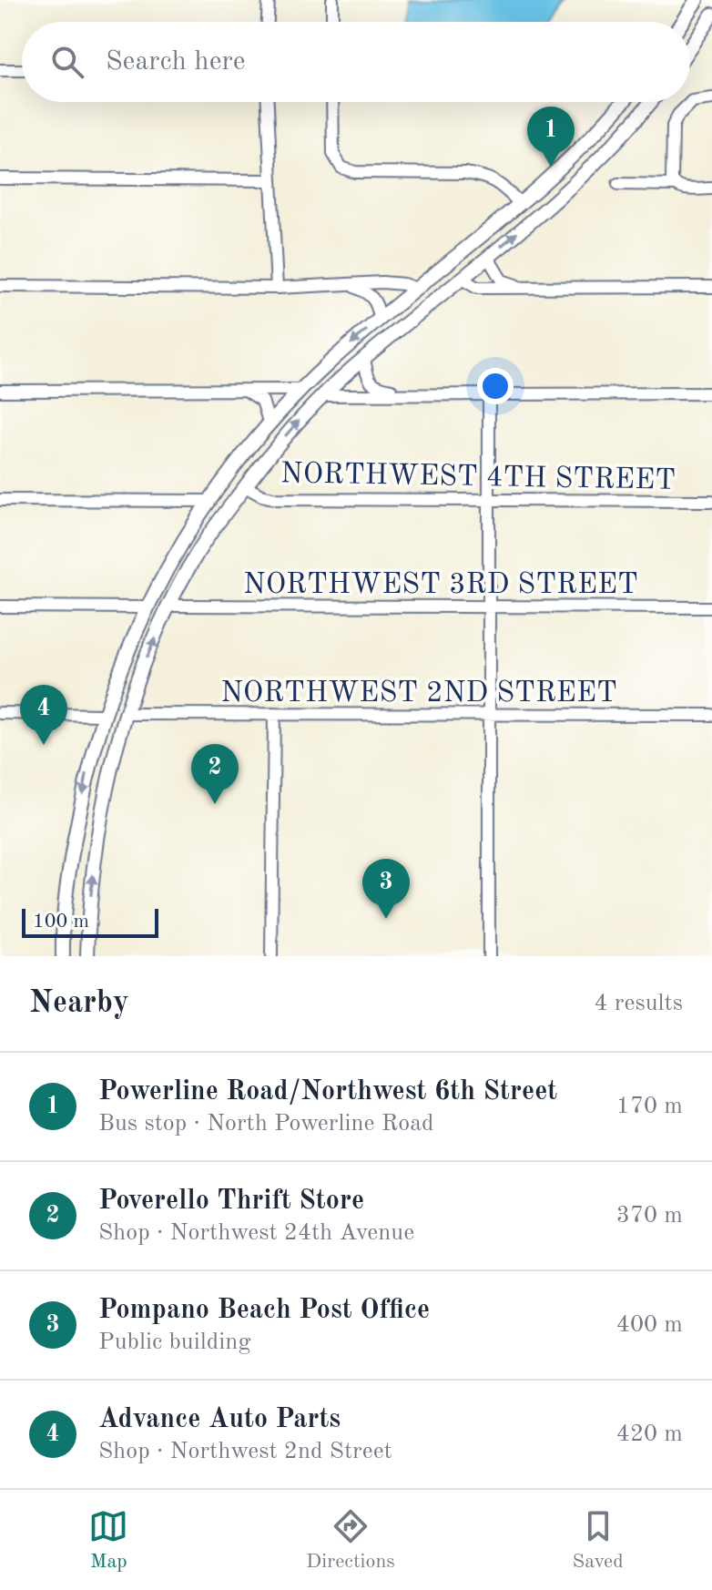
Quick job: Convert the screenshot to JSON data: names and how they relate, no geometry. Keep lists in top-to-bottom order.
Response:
{
  "streets": {
    "street": ["NORTHWEST 4TH STREET", "NORTHWEST 3RD STREET", "NORTHWEST 2ND STREET"]
  },
  "scale_bar": "100 m",
  "page": {
    "search": "Search here",
    "pins": [
      "1",
      "4",
      "2",
      "3"
    ],
    "scale": "100 m",
    "heading": ["Nearby", "4 results"],
    "list": [
      {
        "mark": "1",
        "name": "Powerline Road/Northwest 6th Street",
        "note": "Bus stop · North Powerline Road",
        "value": "170 m"
      },
      {
        "mark": "2",
        "name": "Poverello Thrift Store",
        "note": "Shop · Northwest 24th Avenue",
        "value": "370 m"
      },
      {
        "mark": "3",
        "name": "Pompano Beach Post Office",
        "note": "Public building",
        "value": "400 m"
      },
      {
        "mark": "4",
        "name": "Advance Auto Parts",
        "note": "Shop · Northwest 2nd Street",
        "value": "420 m"
      }
    ],
    "nav": ["Map", "Directions", "Saved"]
  }
}
